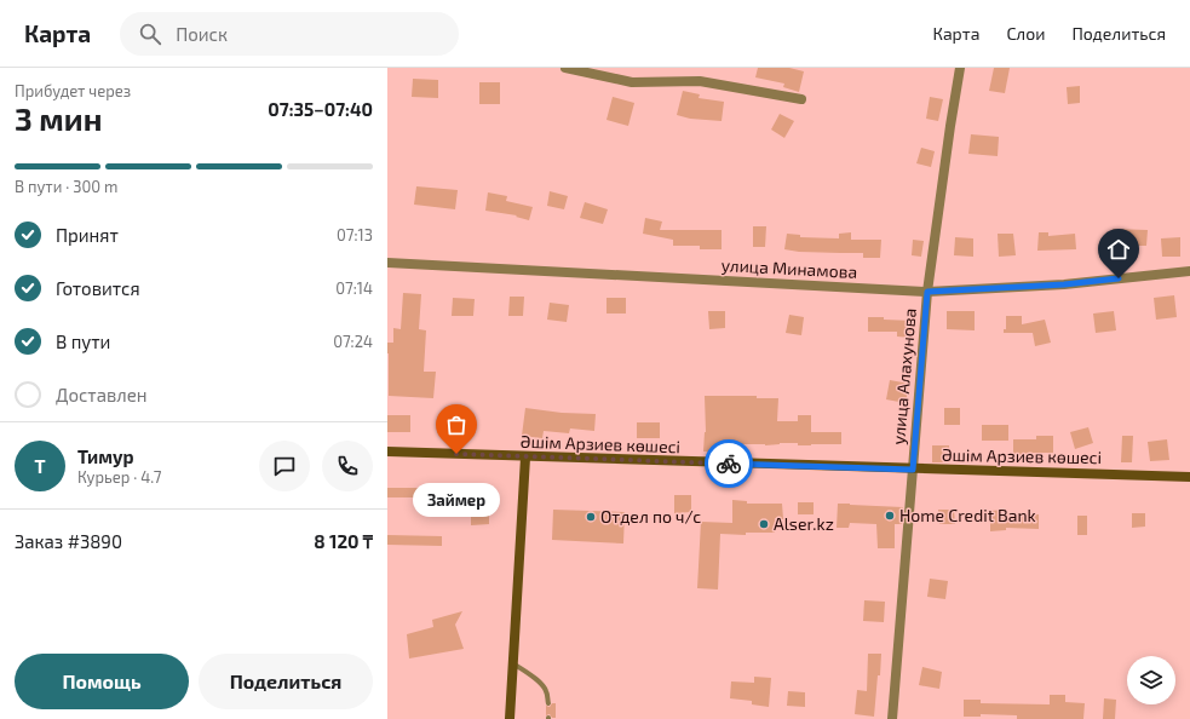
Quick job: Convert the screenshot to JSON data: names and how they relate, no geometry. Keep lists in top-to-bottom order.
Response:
{
  "streets": {
    "main road": ["Әшім Арзиев көшесі"],
    "street": ["улица Минамова", "улица Алахунова"]
  },
  "crossings": [
    ["улица Минамова", "улица Алахунова"],
    ["улица Алахунова", "Әшім Арзиев көшесі"]
  ],
  "places": [
    "Займер",
    "Home Credit Bank",
    "Отдел по ч/с",
    "Alser.kz"
  ],
  "page": {
    "header": "Карта",
    "search": "Поиск",
    "nav": ["Карта", "Слои", "Поделиться"],
    "heading": ["3 мин", "Прибудет через", "07:35–07:40"],
    "panel": [
      "Тимур",
      "Курьер · 4.7",
      "Заказ #3890",
      "8 120 ₸"
    ],
    "bar": "В пути · 300 m",
    "list": [
      ["Принят", "07:13"],
      ["Готовится", "07:14"],
      ["В пути", "07:24"],
      "Доставлен"
    ],
    "round": "Т",
    "bubble": "Займер",
    "buttons": ["Помощь", "Поделиться"]
  }
}
